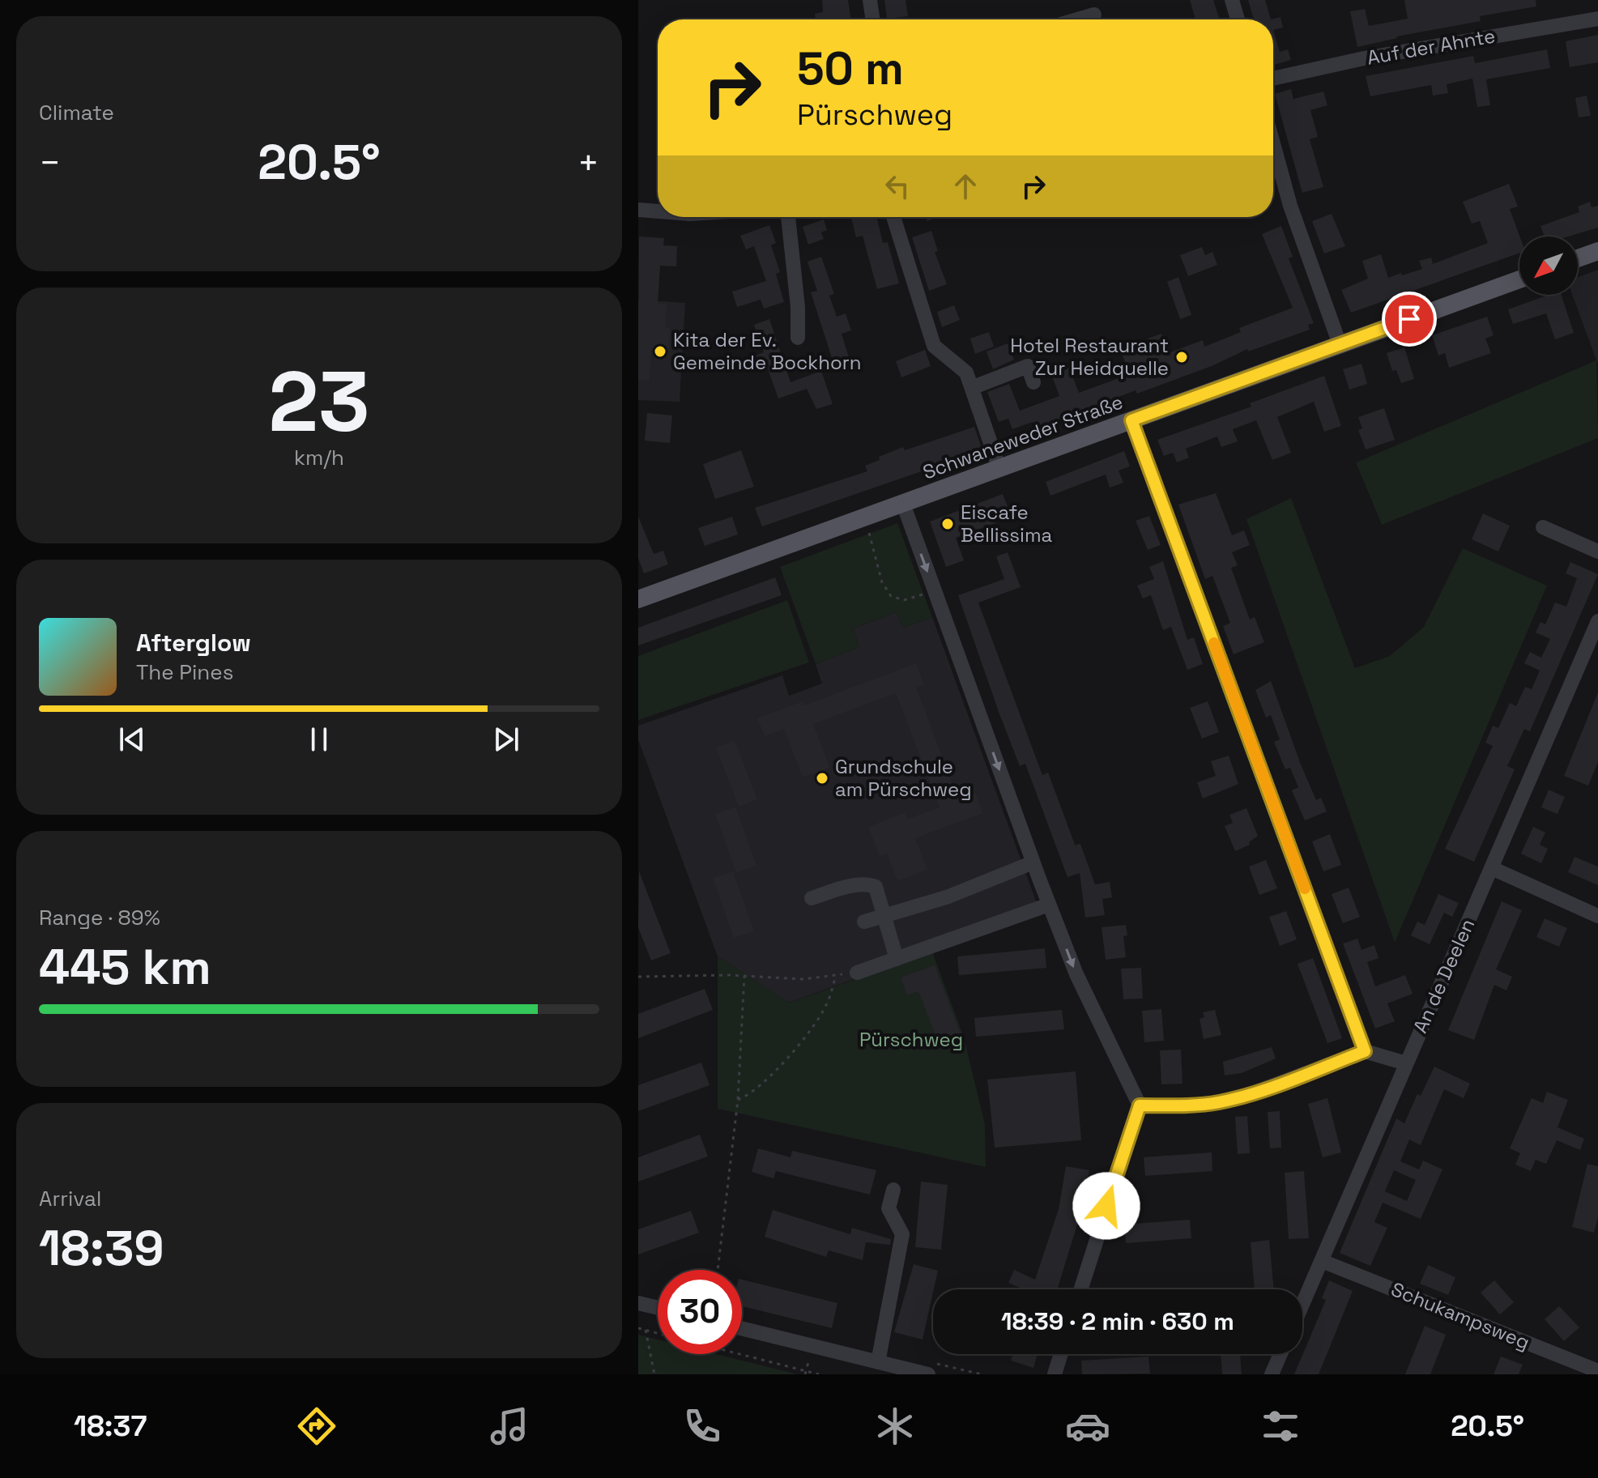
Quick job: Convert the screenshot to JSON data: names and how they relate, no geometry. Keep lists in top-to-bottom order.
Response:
{
  "streets": {
    "main road": ["Schwaneweder Straße"],
    "street": ["Auf der Ahnte", "An de Deelen", "Schukampsweg"]
  },
  "crossings": [
    ["An de Deelen", "Schukampsweg"]
  ],
  "parks": ["Pürschweg"],
  "places": [
    "Kita der Ev. Gemeinde Bockhorn",
    "Hotel Restaurant Zur Heidquelle",
    "Eiscafe Bellissima",
    "Grundschule am Pürschweg"
  ],
  "north": "bottom left",
  "page": {
    "tile": [
      "Climate",
      ["23", "km/h"],
      ["Range · 89%", "445 km"],
      ["Arrival", "18:39"]
    ],
    "turn": ["50 m", "Pürschweg"],
    "heat": ["−", "20.5°", "+"],
    "song": ["Afterglow", "The Pines"],
    "limit": "30",
    "trip": "18:39 · 2 min · 630 m",
    "tabs": ["18:37", "20.5°"]
  }
}
